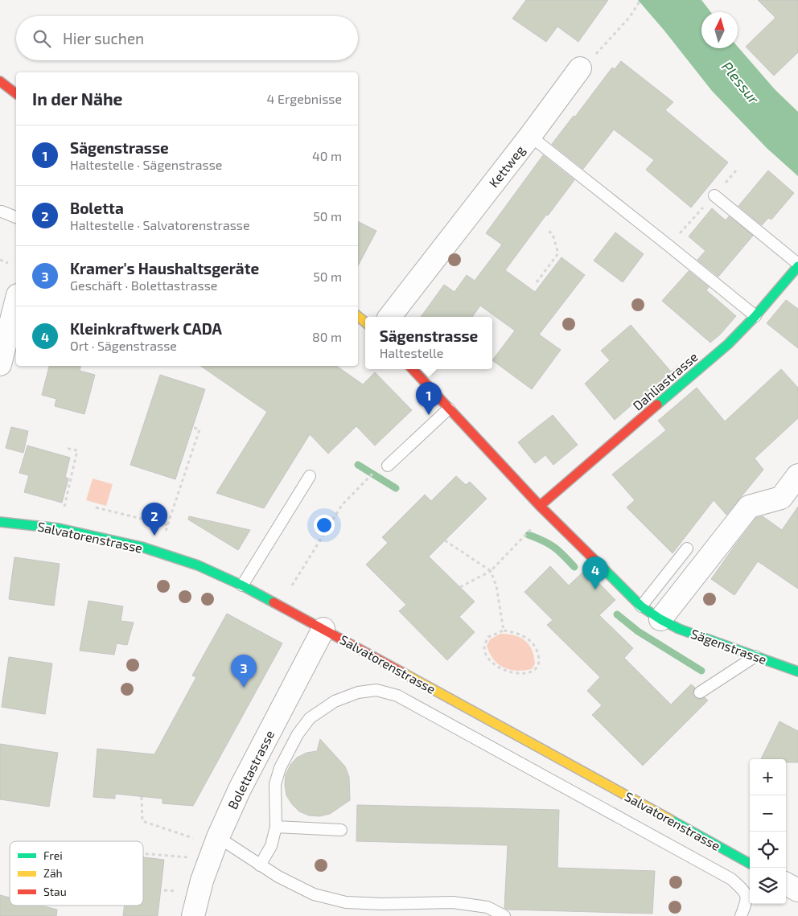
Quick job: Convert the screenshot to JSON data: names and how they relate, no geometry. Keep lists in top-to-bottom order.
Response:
{
  "streets": {
    "street": [
      "Kettweg",
      "Dahliastrasse",
      "Salvatorenstrasse",
      "Sägenstrasse",
      "Bolettastrasse"
    ]
  },
  "crossings": [
    ["Dahliastrasse", "Sägenstrasse"],
    ["Salvatorenstrasse", "Bolettastrasse"]
  ],
  "water": ["Plessur"],
  "legend": ["Frei", "Zäh", "Stau"],
  "north": "top",
  "page": {
    "search": "Hier suchen",
    "heading": ["In der Nähe", "4 Ergebnisse"],
    "list": [
      {
        "mark": "1",
        "name": "Sägenstrasse",
        "note": "Haltestelle · Sägenstrasse",
        "value": "40 m"
      },
      {
        "mark": "2",
        "name": "Boletta",
        "note": "Haltestelle · Salvatorenstrasse",
        "value": "50 m"
      },
      {
        "mark": "3",
        "name": "Kramer's Haushaltsgeräte",
        "note": "Geschäft · Bolettastrasse",
        "value": "50 m"
      },
      {
        "mark": "4",
        "name": "Kleinkraftwerk CADA",
        "note": "Ort · Sägenstrasse",
        "value": "80 m"
      }
    ],
    "popup": ["Sägenstrasse", "Haltestelle"],
    "pins": [
      "1",
      "2",
      "4",
      "3"
    ],
    "map_buttons": ["+", "−"]
  }
}
